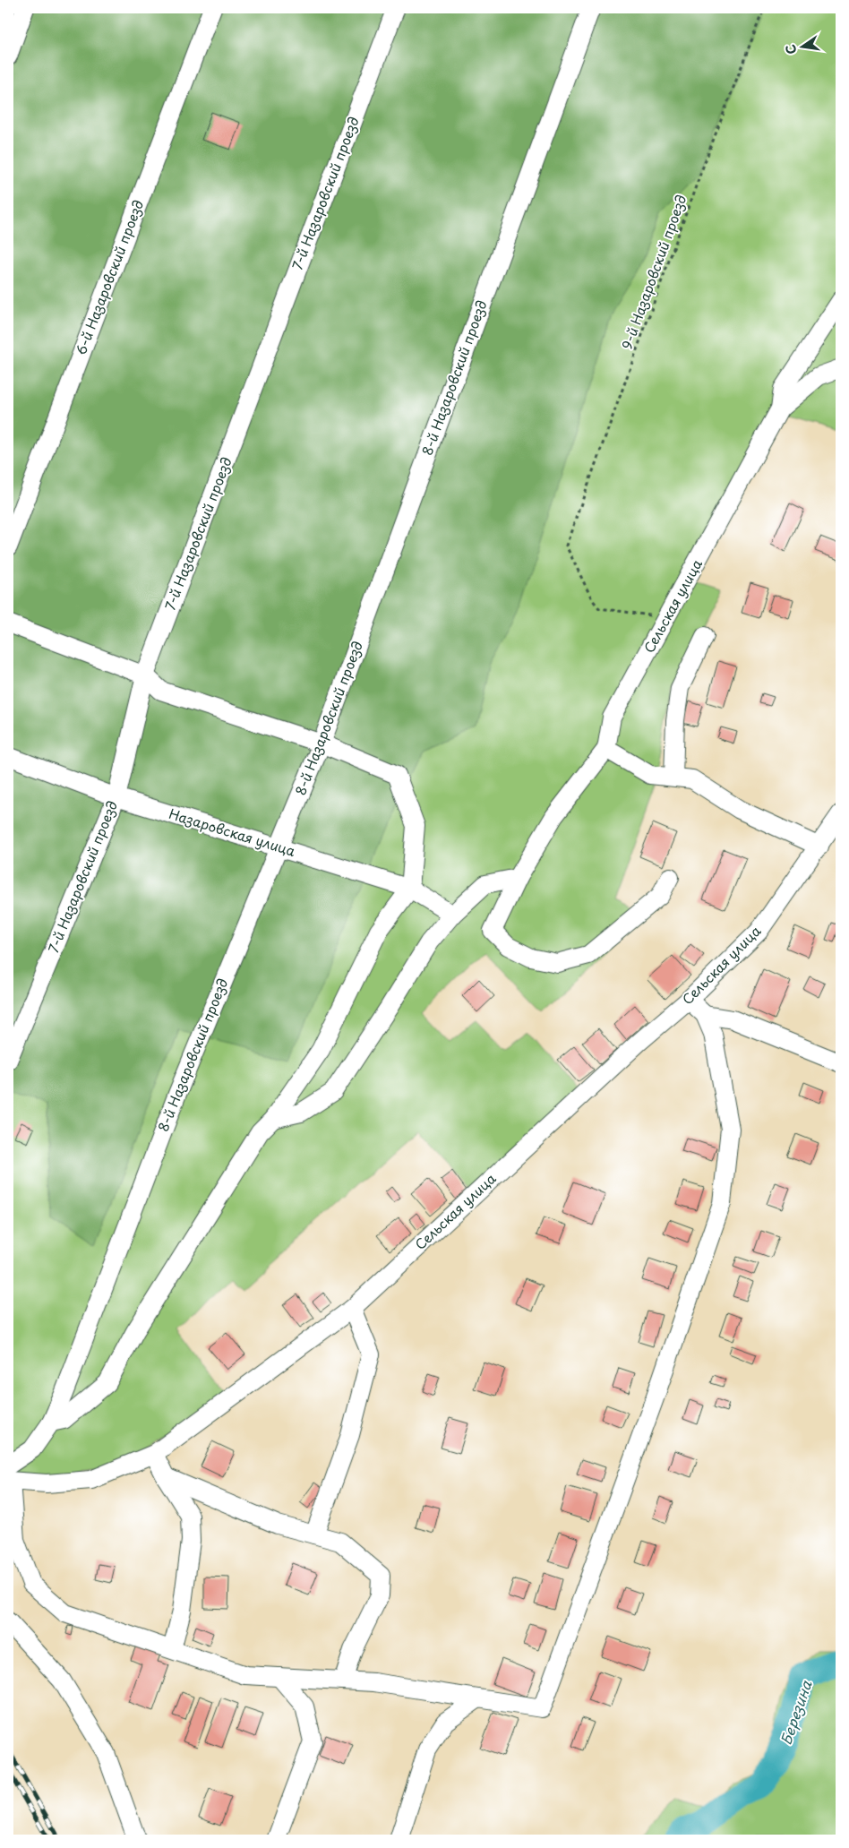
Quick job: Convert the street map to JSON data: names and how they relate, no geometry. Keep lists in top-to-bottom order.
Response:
{
  "streets": {
    "street": [
      "7-й Назаровский проезд",
      "6-й Назаровский проезд",
      "8-й Назаровский проезд",
      "Сельская улица",
      "Назаровская улица"
    ],
    "path": ["9-й Назаровский проезд"]
  },
  "crossings": [
    ["7-й Назаровский проезд", "Назаровская улица"],
    ["9-й Назаровский проезд", "Сельская улица"],
    ["8-й Назаровский проезд", "Сельская улица"],
    ["8-й Назаровский проезд", "Назаровская улица"]
  ],
  "water": ["Березина"],
  "north": "left"
}
